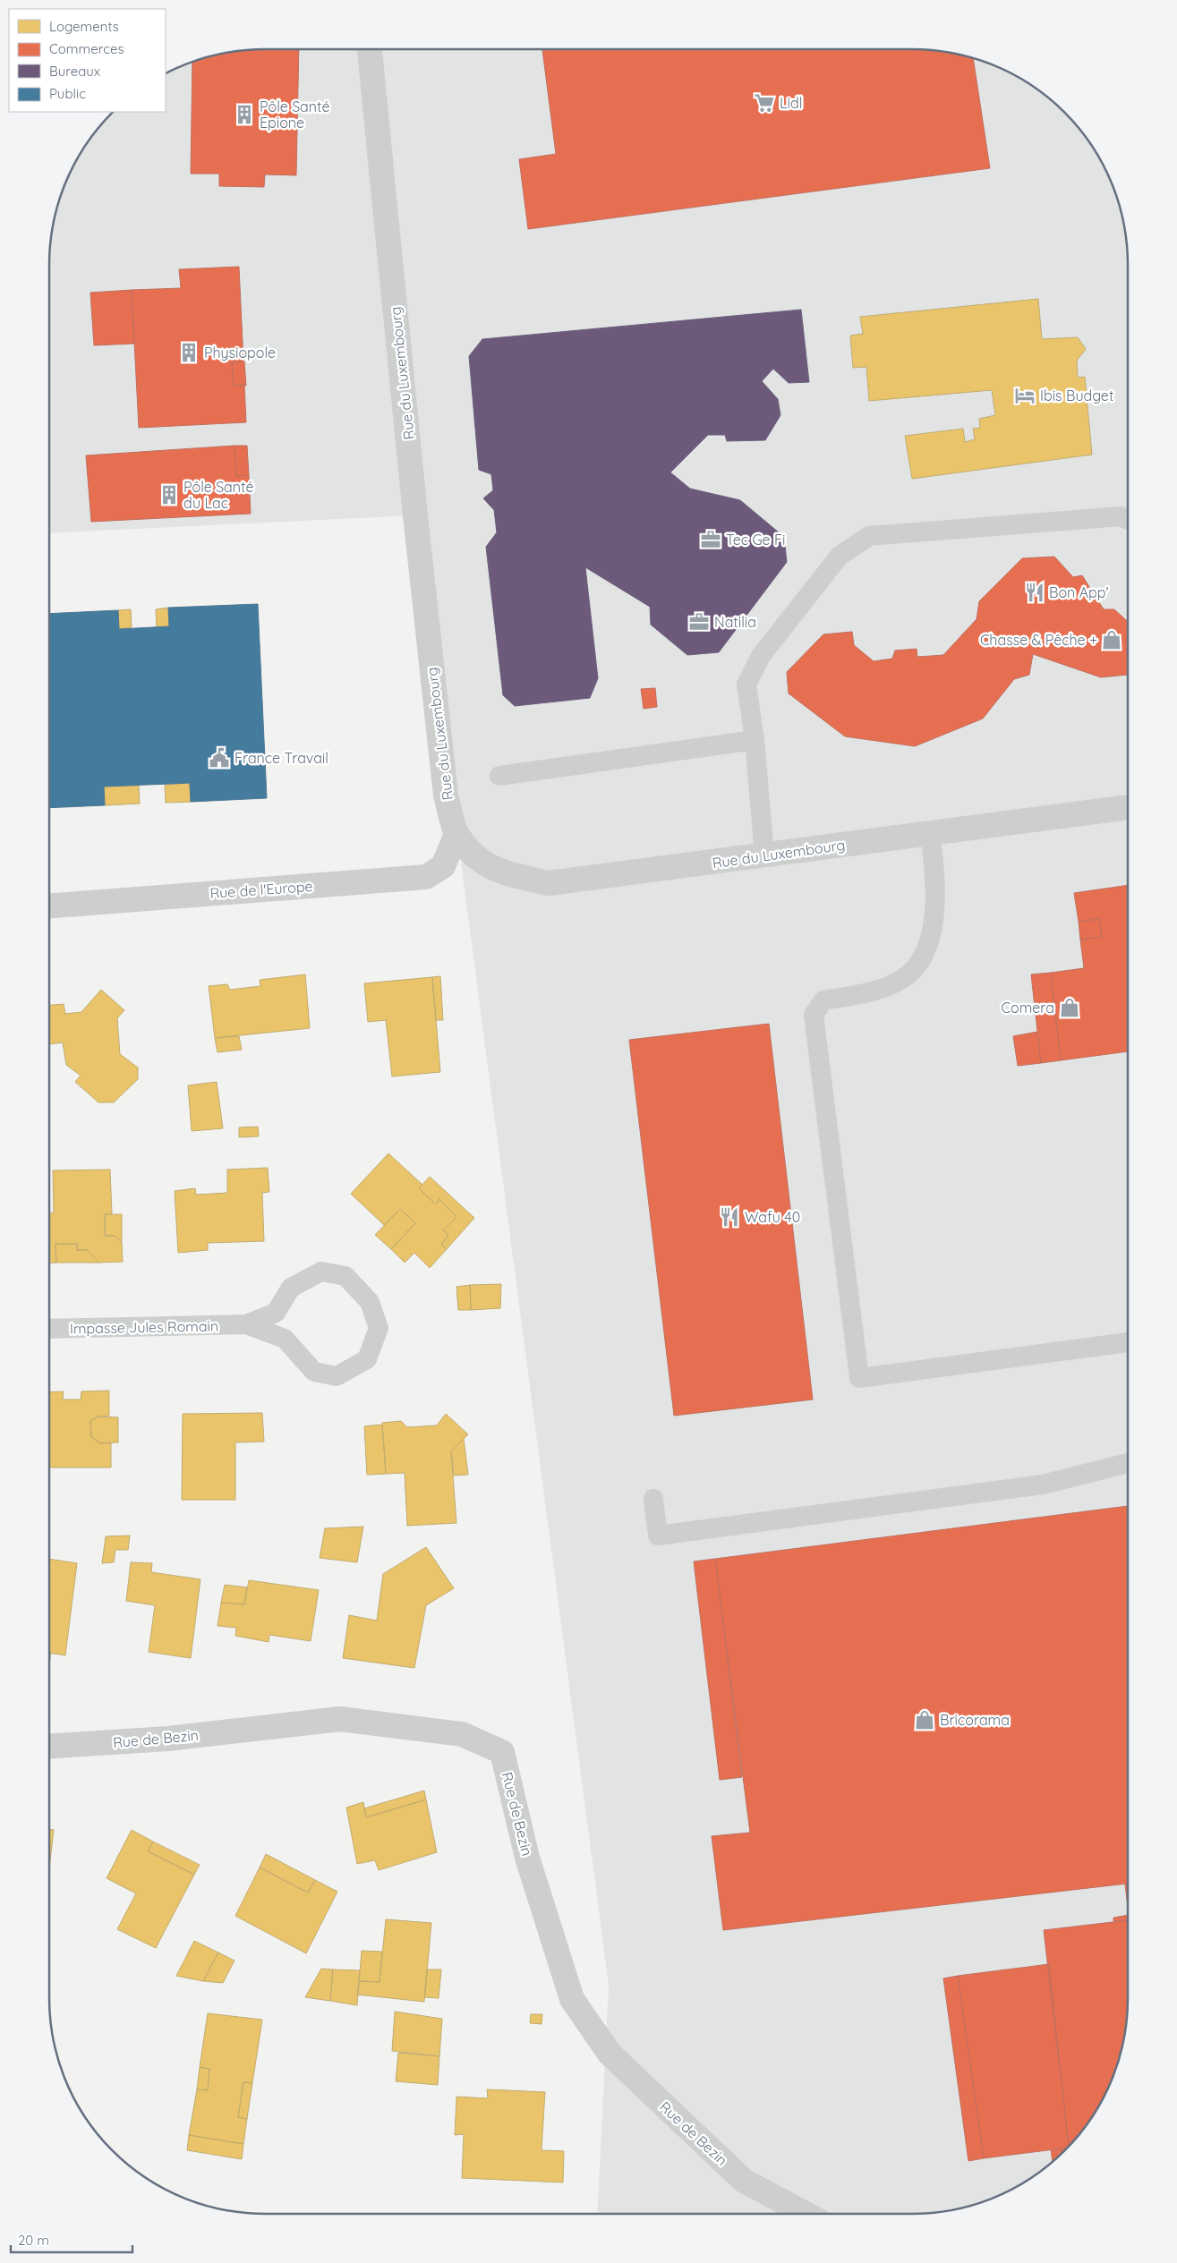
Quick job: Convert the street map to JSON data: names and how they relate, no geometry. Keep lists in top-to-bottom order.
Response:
{
  "streets": {
    "street": ["Rue du Luxembourg", "Rue de l'Europe", "Rue de Bezin"],
    "lane": ["Impasse Jules Romain"]
  },
  "crossings": [
    ["Rue du Luxembourg", "Rue de l'Europe"]
  ],
  "places": {
    "supermarket": ["Lidl"],
    "building": ["Pôle Santé Epione", "Physiopole", "Pôle Santé du Lac"],
    "hotel": ["Ibis Budget"],
    "office": ["Tec Ge Fi", "Natilia"],
    "restaurant": ["Bon App'", "Wafu 40"],
    "shop": ["Chasse & Pêche +", "Comera", "Bricorama"],
    "public building": ["France Travail"]
  },
  "legend": [
    "Logements",
    "Commerces",
    "Bureaux",
    "Public"
  ],
  "scale_bar": "20 m"
}
